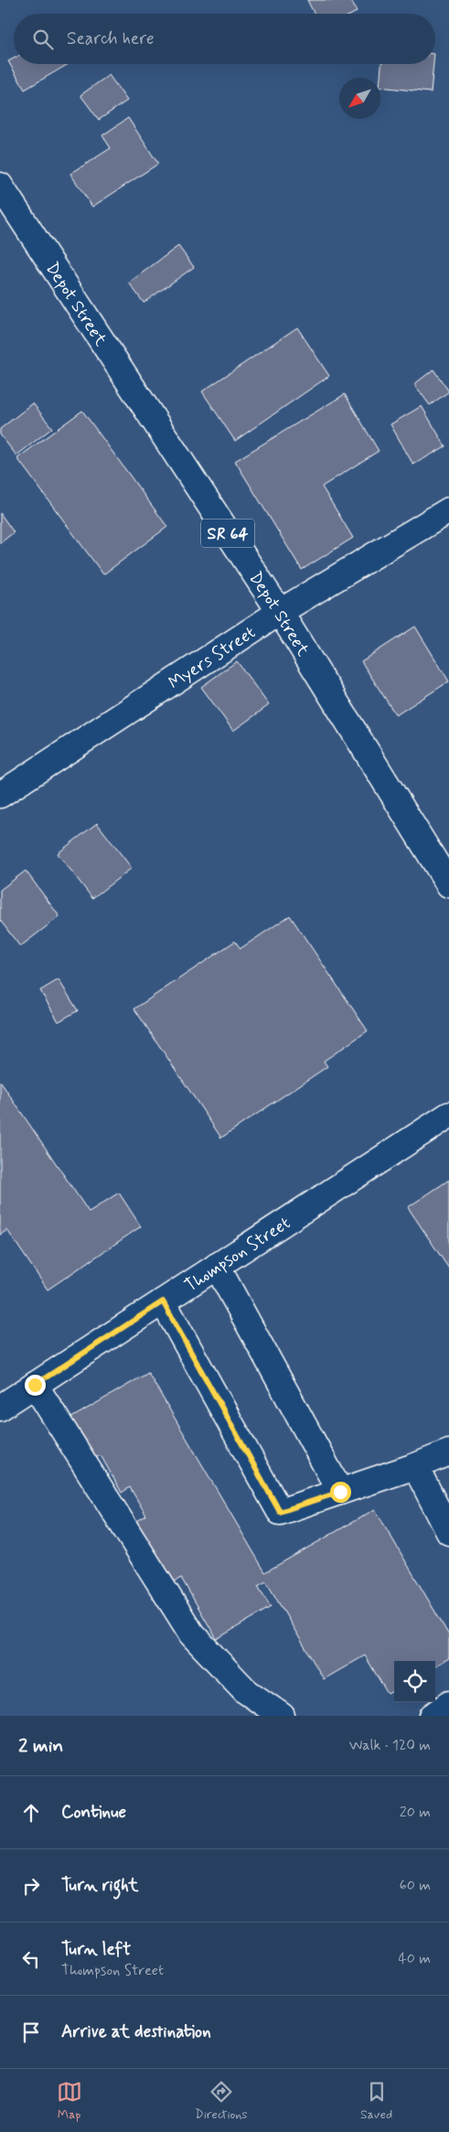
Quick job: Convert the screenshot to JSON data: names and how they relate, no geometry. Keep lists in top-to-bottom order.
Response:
{
  "streets": {
    "street": [
      "Depot Street",
      "SR 64",
      "Myers Street",
      "Thompson Street"
    ]
  },
  "crossings": [
    ["Depot Street", "Myers Street"]
  ],
  "north": "bottom left",
  "page": {
    "search": "Search here",
    "heading": ["2 min", "Walk · 120 m"],
    "list": [
      ["Continue", "20 m"],
      ["Turn right", "60 m"],
      ["Turn left", "Thompson Street", "40 m"],
      "Arrive at destination"
    ],
    "nav": ["Map", "Directions", "Saved"]
  }
}
